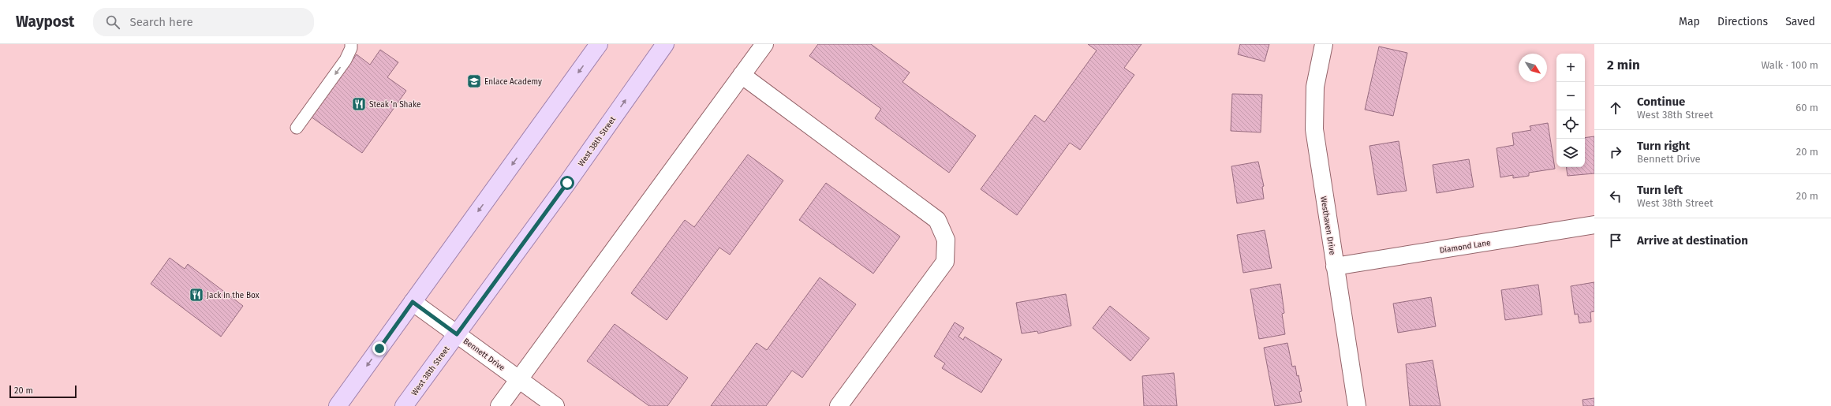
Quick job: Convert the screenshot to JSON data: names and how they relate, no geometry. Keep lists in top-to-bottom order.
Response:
{
  "streets": {
    "main road": ["West 38th Street"],
    "street": ["Westhaven Drive", "Diamond Lane", "Bennett Drive"]
  },
  "crossings": [
    ["West 38th Street", "Bennett Drive"],
    ["Westhaven Drive", "Diamond Lane"]
  ],
  "places": {
    "school or university": ["Enlace Academy"],
    "restaurant": ["Steak 'n Shake", "Jack in the Box"]
  },
  "scale_bar": "20 m",
  "north": "bottom right",
  "page": {
    "header": "Waypost",
    "search": "Search here",
    "nav": ["Map", "Directions", "Saved"],
    "heading": ["2 min", "Walk · 100 m"],
    "map_buttons": ["+", "−"],
    "list": [
      ["Continue", "West 38th Street", "60 m"],
      ["Turn right", "Bennett Drive", "20 m"],
      ["Turn left", "West 38th Street", "20 m"],
      "Arrive at destination"
    ],
    "scale": "20 m"
  }
}
